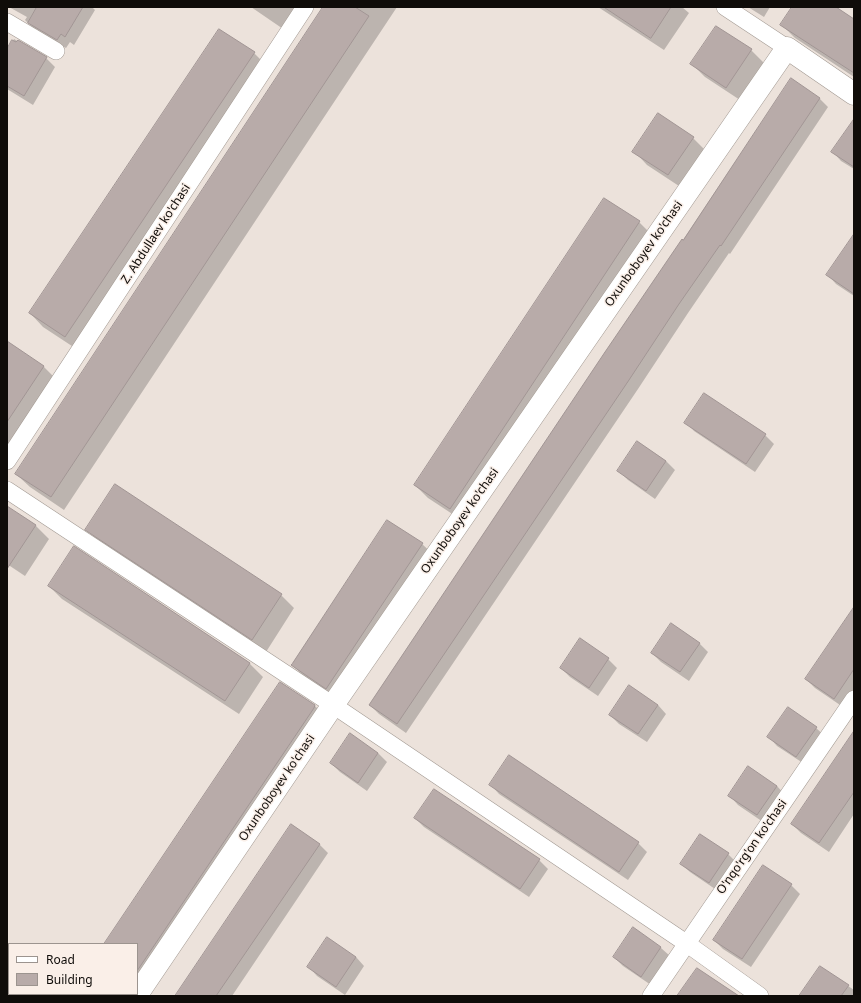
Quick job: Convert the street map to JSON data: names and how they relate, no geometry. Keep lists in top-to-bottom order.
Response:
{
  "streets": {
    "main road": ["Oxunboboyev ko'chasi"],
    "street": ["Z. Abdullaev ko'chasi", "O'nqo'rg'on ko'chasi"]
  },
  "legend": ["Road", "Building"]
}
